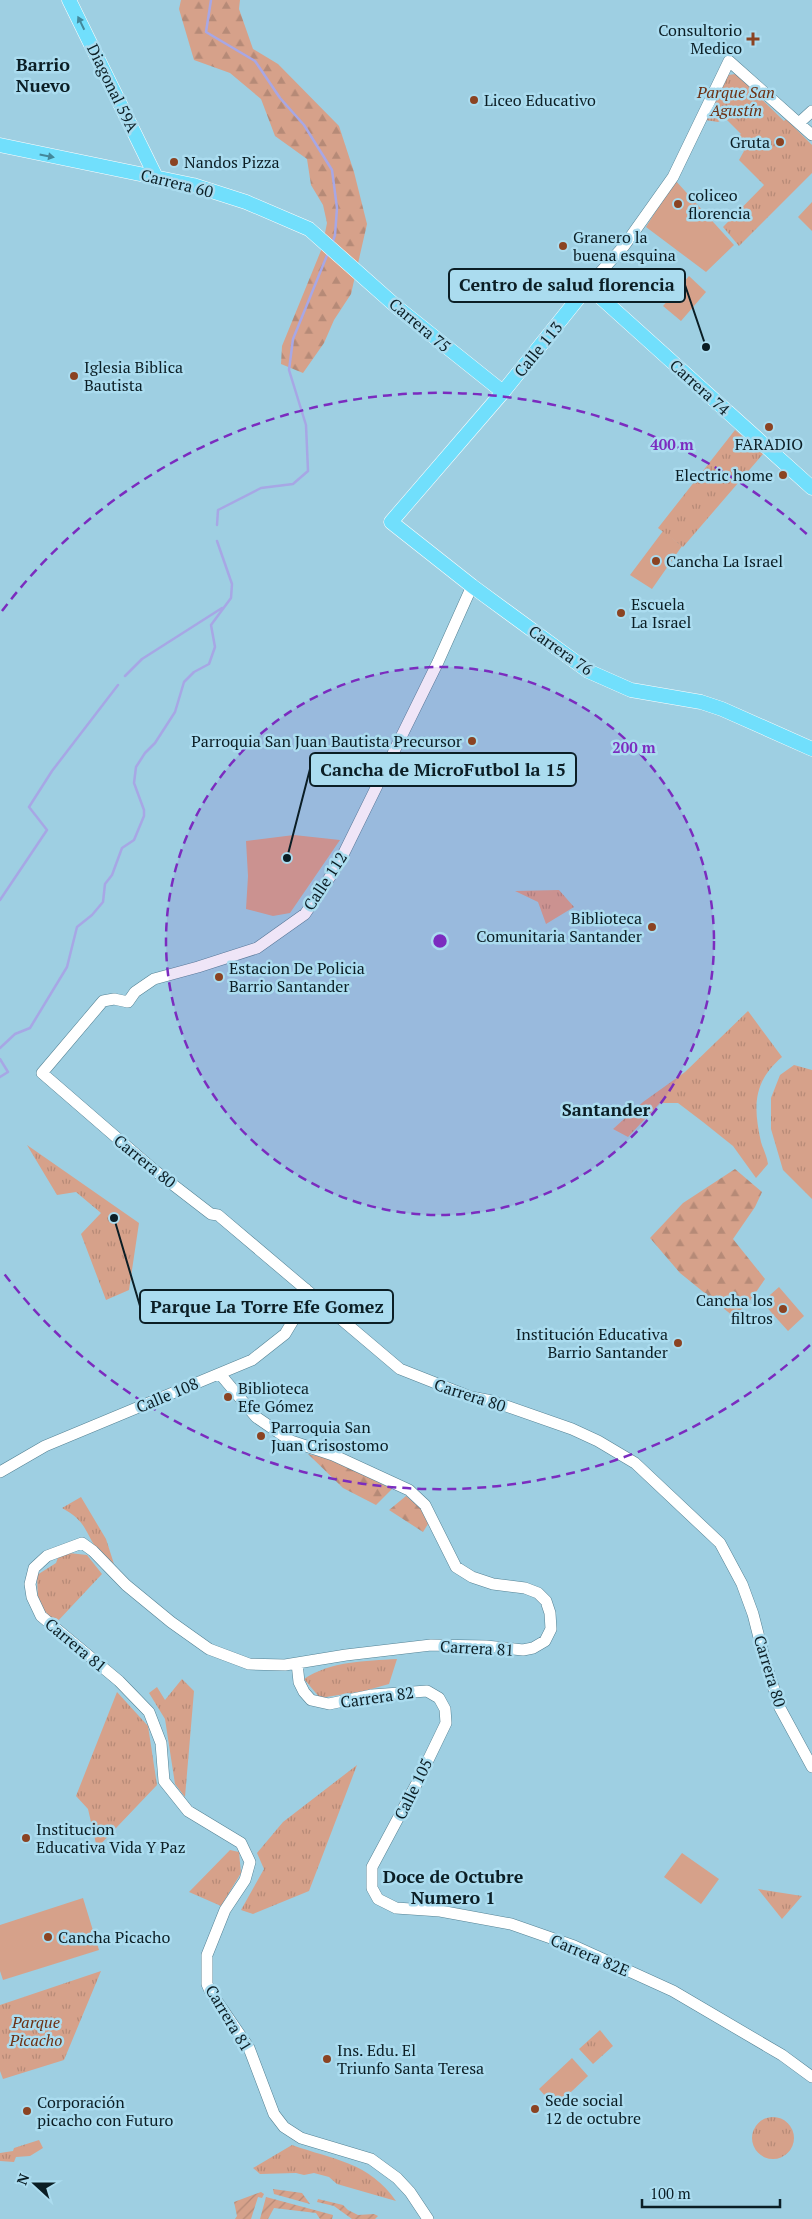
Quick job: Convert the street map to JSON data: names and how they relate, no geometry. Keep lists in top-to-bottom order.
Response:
{
  "streets": {
    "main road": [
      "Diagonal 59A",
      "Carrera 60",
      "Carrera 75",
      "Calle 113",
      "Carrera 74",
      "Carrera 76"
    ],
    "street": [
      "Calle 112",
      "Carrera 80",
      "Calle 108",
      "Carrera 81",
      "Carrera 82",
      "Calle 105",
      "Carrera 82E"
    ]
  },
  "crossings": [
    ["Diagonal 59A", "Carrera 60"],
    ["Carrera 60", "Carrera 75"],
    ["Carrera 75", "Calle 113"],
    ["Calle 113", "Carrera 74"],
    ["Calle 113", "Carrera 76"],
    ["Carrera 76", "Calle 112"],
    ["Calle 112", "Carrera 80"],
    ["Carrera 80", "Calle 108"],
    ["Calle 108", "Carrera 81"],
    ["Carrera 81", "Carrera 82"],
    ["Carrera 82", "Calle 105"],
    ["Calle 105", "Carrera 82E"]
  ],
  "one_way": ["Diagonal 59A", "Carrera 60"],
  "districts": ["Barrio Nuevo", "Santander", "Doce de Octubre Numero 1"],
  "parks": ["Parque San Agustín", "Parque Picacho"],
  "places": {
    "health": ["Consultorio Medico"],
    "other": [
      "Liceo Educativo",
      "Gruta",
      "Nandos Pizza",
      "coliceo florencia",
      "Granero la buena esquina",
      "Centro de salud florencia",
      "Iglesia Biblica Bautista",
      "FARADIO",
      "Electric home",
      "Cancha La Israel",
      "Escuela La Israel",
      "Parroquia San Juan Bautista Precursor",
      "Cancha de MicroFutbol la 15",
      "Biblioteca Comunitaria Santander",
      "Estacion De Policia Barrio Santander",
      "Parque La Torre Efe Gomez",
      "Cancha los filtros",
      "Institución Educativa Barrio Santander",
      "Biblioteca Efe Gómez",
      "Parroquia San Juan Crisostomo",
      "Institucion Educativa Vida Y Paz",
      "Cancha Picacho",
      "Ins. Edu. El Triunfo Santa Teresa",
      "Sede social 12 de octubre",
      "Corporación picacho con Futuro"
    ]
  },
  "scale_bar": "100 m",
  "north": "left",
  "rings": ["400 m", "200 m"]
}
